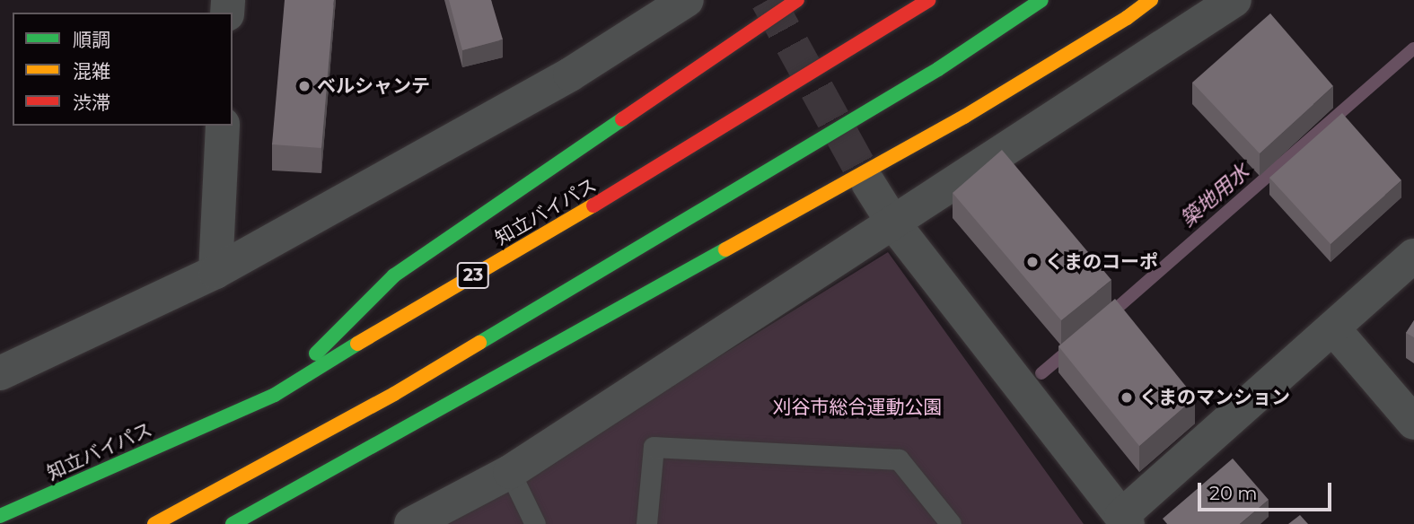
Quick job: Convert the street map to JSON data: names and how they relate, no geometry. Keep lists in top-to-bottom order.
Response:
{
  "streets": {
    "highway": ["知立バイパス", "23"]
  },
  "water": ["築地用水"],
  "parks": ["刈谷市総合運動公園"],
  "places": ["ベルシャンテ", "くまのコーポ", "くまのマンション"],
  "legend": ["順調", "混雑", "渋滞"],
  "scale_bar": "20 m"
}
